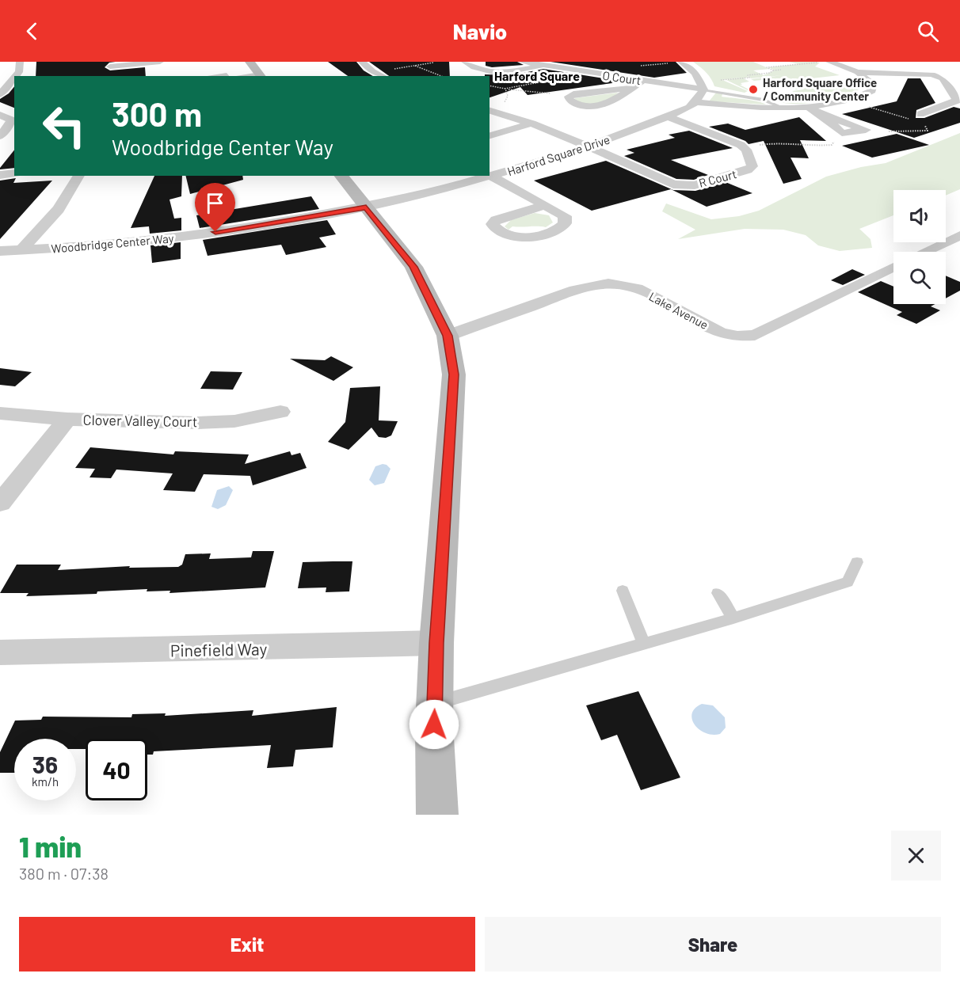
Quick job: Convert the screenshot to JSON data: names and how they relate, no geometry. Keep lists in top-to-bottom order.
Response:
{
  "streets": {
    "street": [
      "O Court",
      "Harford Square Drive",
      "R Court",
      "Woodbridge Center Way",
      "Lake Avenue",
      "Clover Valley Court",
      "Pinefield Way"
    ]
  },
  "crossings": [
    ["O Court", "Harford Square Drive"],
    ["Harford Square Drive", "R Court"],
    ["Harford Square Drive", "Woodbridge Center Way"]
  ],
  "districts": ["Harford Square"],
  "places": ["Harford Square Office / Community Center"],
  "page": {
    "header": "Navio",
    "turn": ["300 m", "Woodbridge Center Way"],
    "speed": "36 km/h",
    "limit": "40",
    "heading": ["1 min", "380 m · 07:38"],
    "buttons": ["Exit", "Share"]
  }
}
